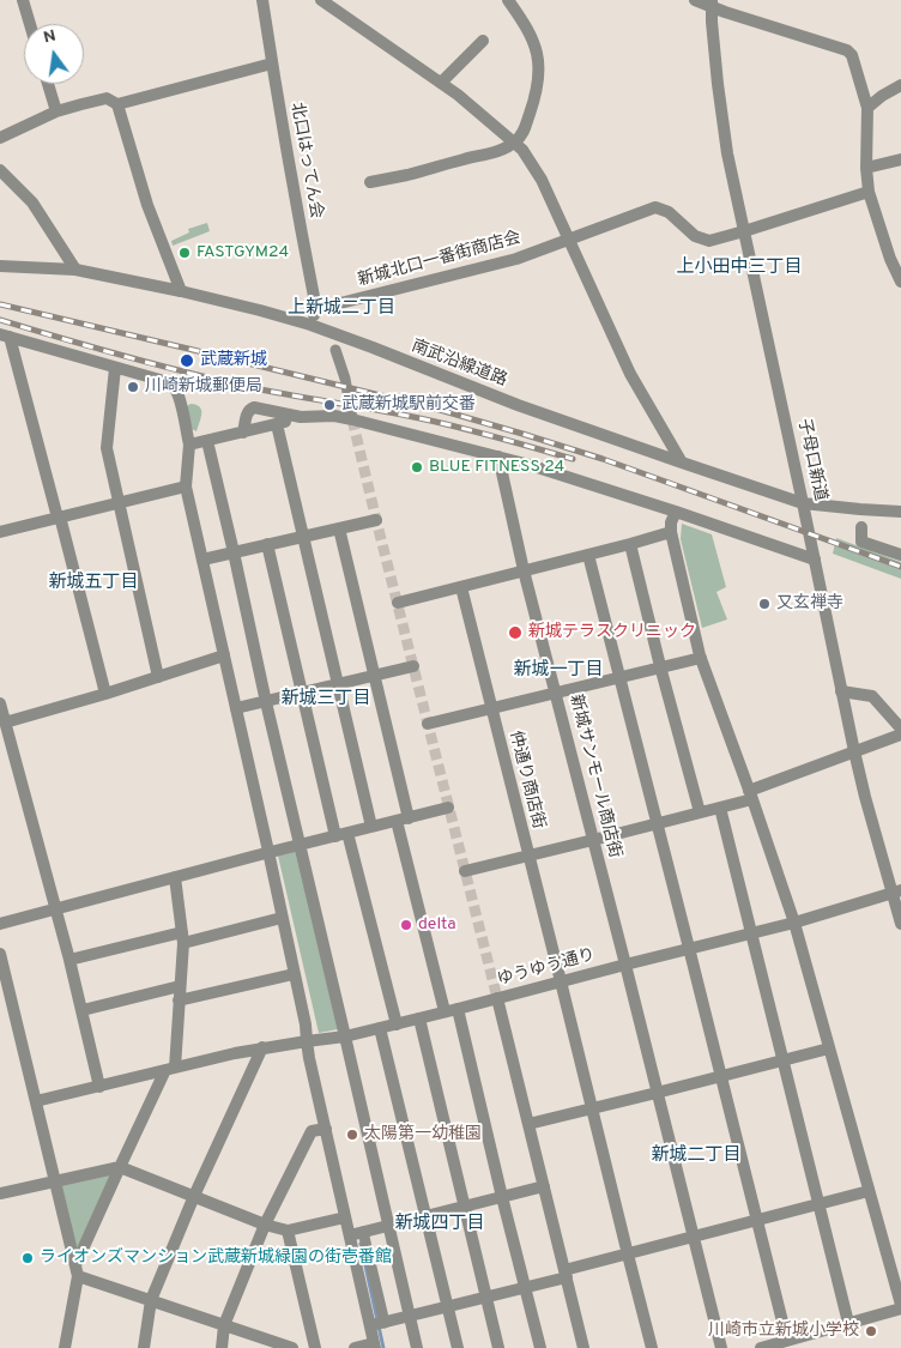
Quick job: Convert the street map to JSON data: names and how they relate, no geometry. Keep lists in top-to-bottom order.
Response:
{
  "streets": {
    "street": [
      "北口はってん会",
      "新城北口一番街商店会",
      "南武沿線道路",
      "子母口新道",
      "新城サンモール商店街",
      "仲通り商店街",
      "ゆうゆう通り"
    ]
  },
  "crossings": [
    ["北口はってん会", "新城北口一番街商店会"],
    ["新城北口一番街商店会", "子母口新道"],
    ["南武沿線道路", "子母口新道"],
    ["子母口新道", "ゆうゆう通り"],
    ["新城サンモール商店街", "ゆうゆう通り"],
    ["仲通り商店街", "ゆうゆう通り"]
  ],
  "districts": [
    "上小田中三丁目",
    "上新城二丁目",
    "新城五丁目",
    "新城一丁目",
    "新城三丁目",
    "新城二丁目",
    "新城四丁目"
  ],
  "places": [
    "FASTGYM24",
    "武蔵新城",
    "川崎新城郵便局",
    "武蔵新城駅前交番",
    "BLUE FITNESS 24",
    "又玄禅寺",
    "新城テラスクリニック",
    "delta",
    "太陽第一幼稚園",
    "ライオンズマンション武蔵新城緑園の街壱番館",
    "川崎市立新城小学校"
  ],
  "north": "top"
}
